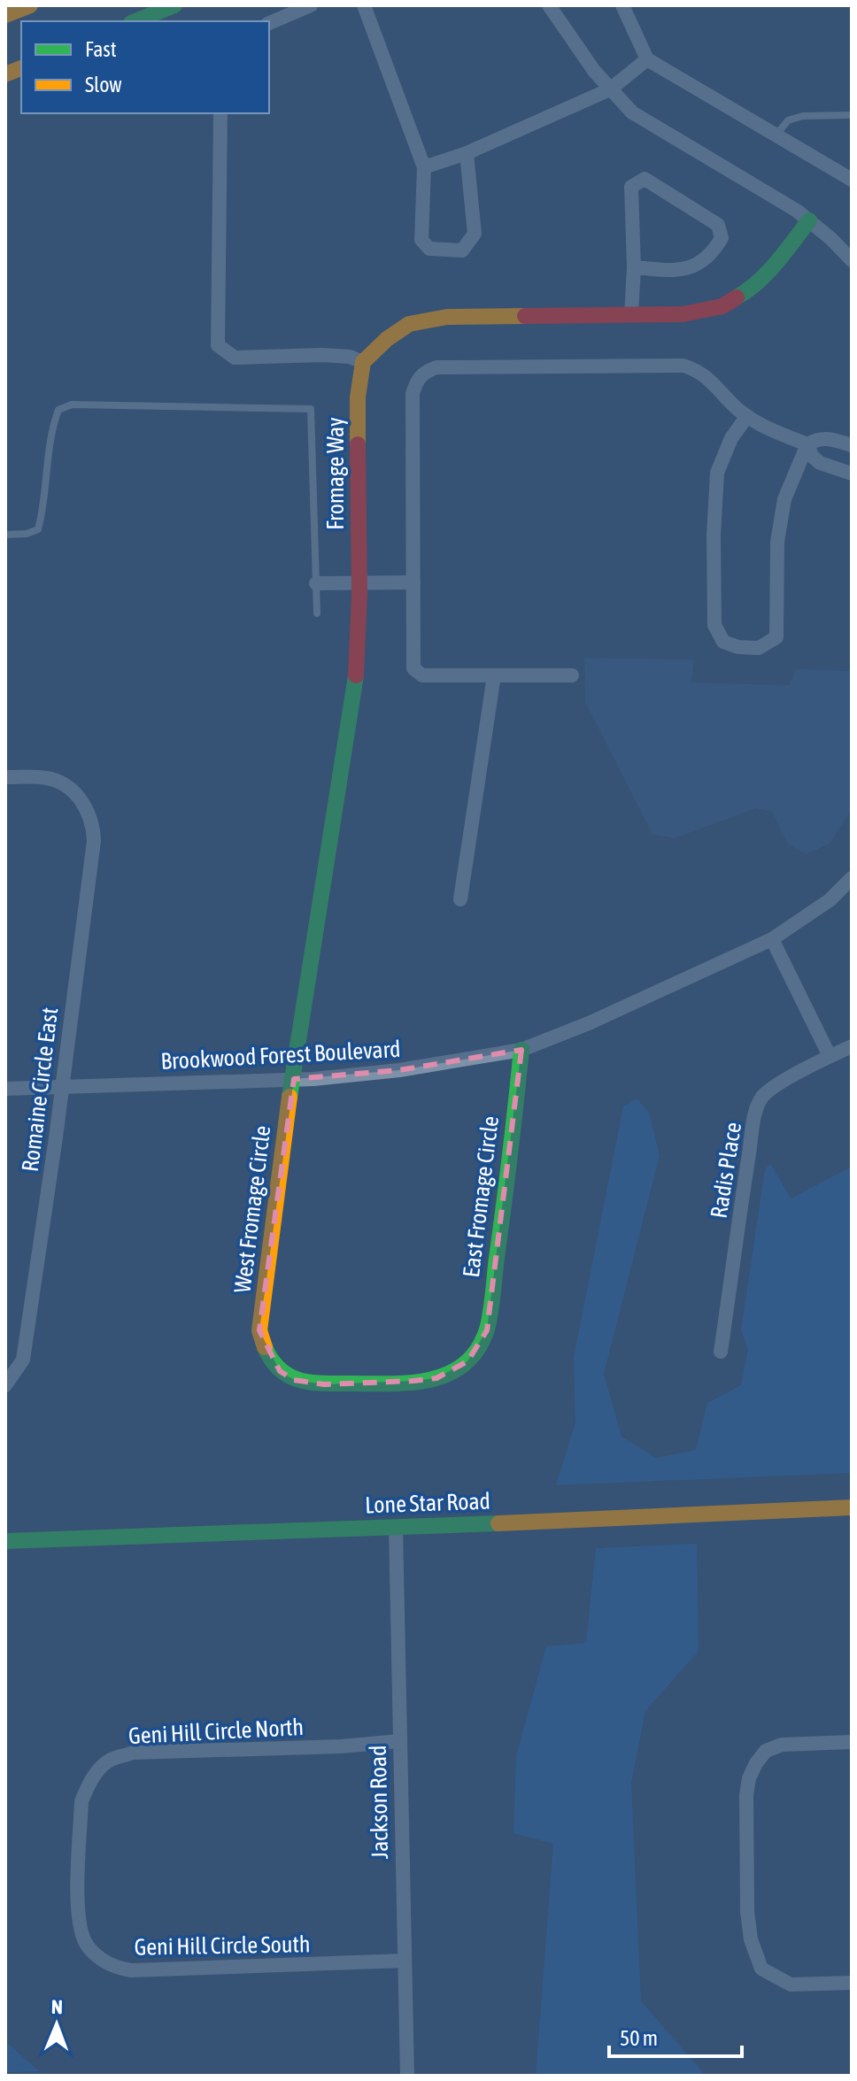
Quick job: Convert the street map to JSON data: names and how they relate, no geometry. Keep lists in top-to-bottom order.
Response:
{
  "streets": {
    "street": [
      "Fromage Way",
      "Brookwood Forest Boulevard",
      "Romaine Circle East",
      "Radis Place",
      "East Fromage Circle",
      "West Fromage Circle",
      "Lone Star Road",
      "Geni Hill Circle North",
      "Jackson Road",
      "Geni Hill Circle South"
    ]
  },
  "crossings": [
    ["Fromage Way", "Brookwood Forest Boulevard"],
    ["Fromage Way", "West Fromage Circle"],
    ["Brookwood Forest Boulevard", "Romaine Circle East"],
    ["Brookwood Forest Boulevard", "East Fromage Circle"],
    ["Brookwood Forest Boulevard", "West Fromage Circle"],
    ["East Fromage Circle", "West Fromage Circle"],
    ["Lone Star Road", "Jackson Road"],
    ["Geni Hill Circle North", "Jackson Road"],
    ["Geni Hill Circle North", "Geni Hill Circle South"],
    ["Jackson Road", "Geni Hill Circle South"]
  ],
  "legend": ["Fast", "Slow"],
  "scale_bar": "50 m",
  "north": "top"
}
